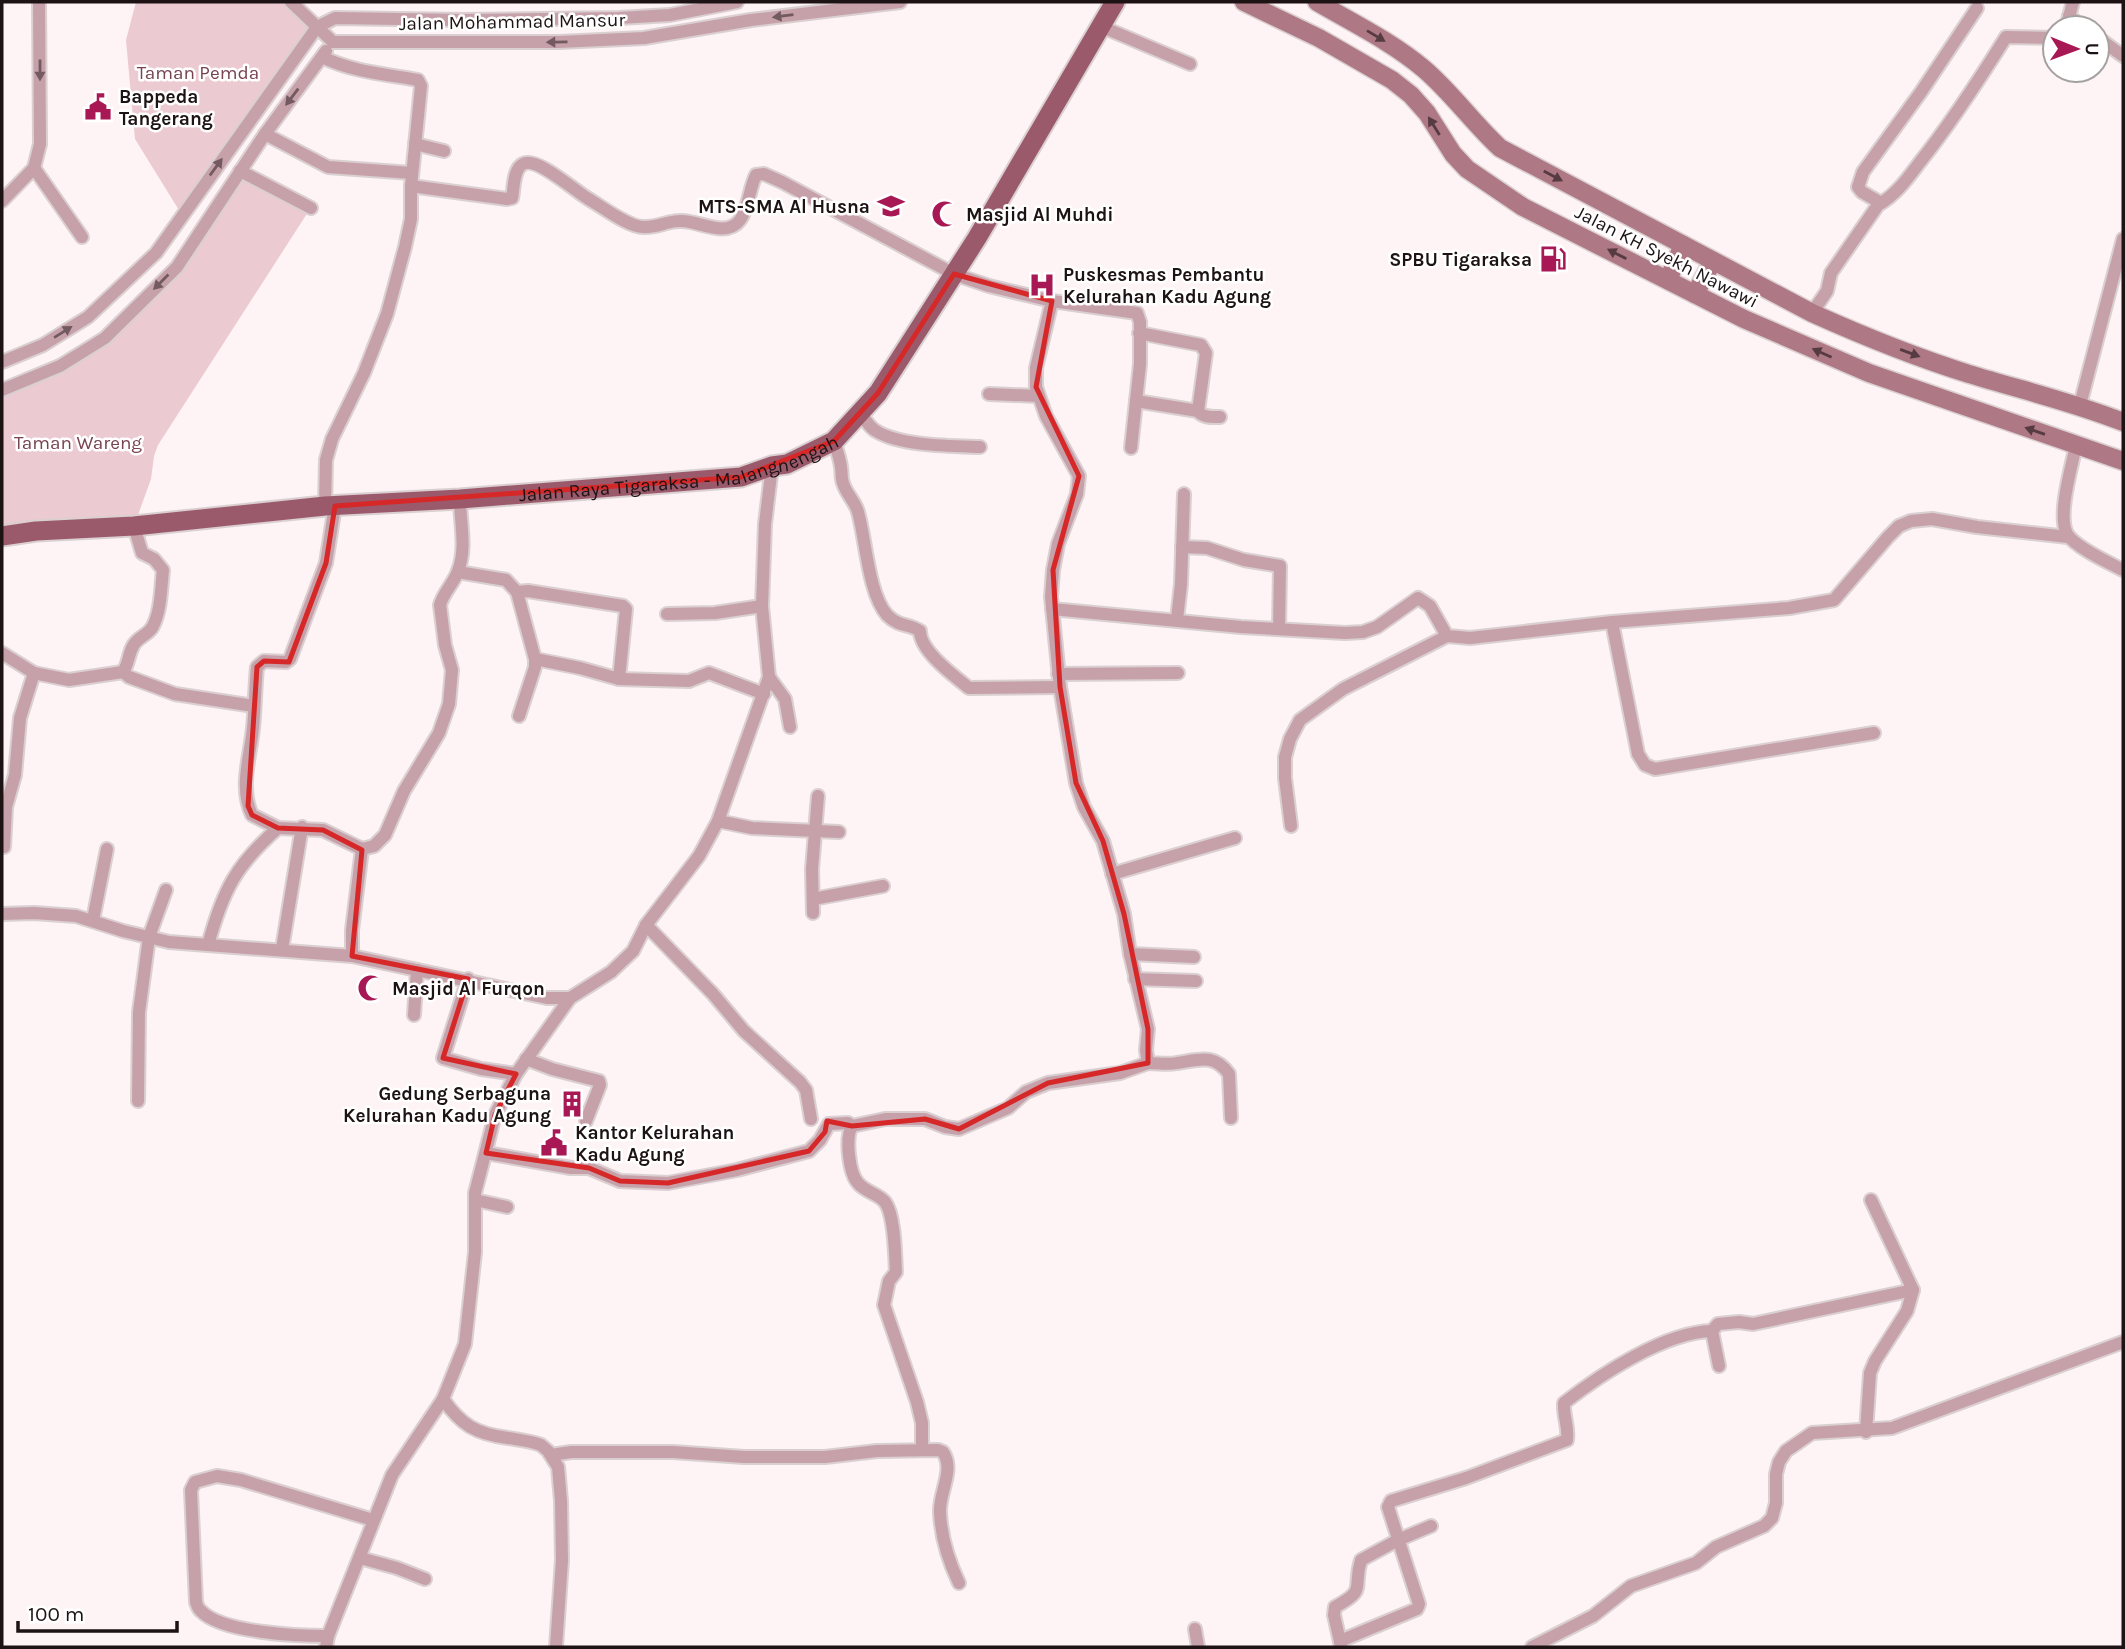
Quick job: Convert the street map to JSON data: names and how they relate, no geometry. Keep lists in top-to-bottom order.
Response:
{
  "streets": {
    "main road": ["Jalan KH Syekh Nawawi", "Jalan Raya Tigaraksa - Malangnengah"],
    "street": ["Jalan Mohammad Mansur"]
  },
  "parks": ["Taman Pemda", "Taman Wareng"],
  "places": {
    "public building": ["Bappeda Tangerang", "Kantor Kelurahan Kadu Agung"],
    "school or university": ["MTS-SMA Al Husna"],
    "mosque": ["Masjid Al Muhdi", "Masjid Al Furqon"],
    "fuel station": ["SPBU Tigaraksa"],
    "hospital": ["Puskesmas Pembantu Kelurahan Kadu Agung"],
    "building": ["Gedung Serbaguna Kelurahan Kadu Agung"]
  },
  "scale_bar": "100 m",
  "north": "right"
}
